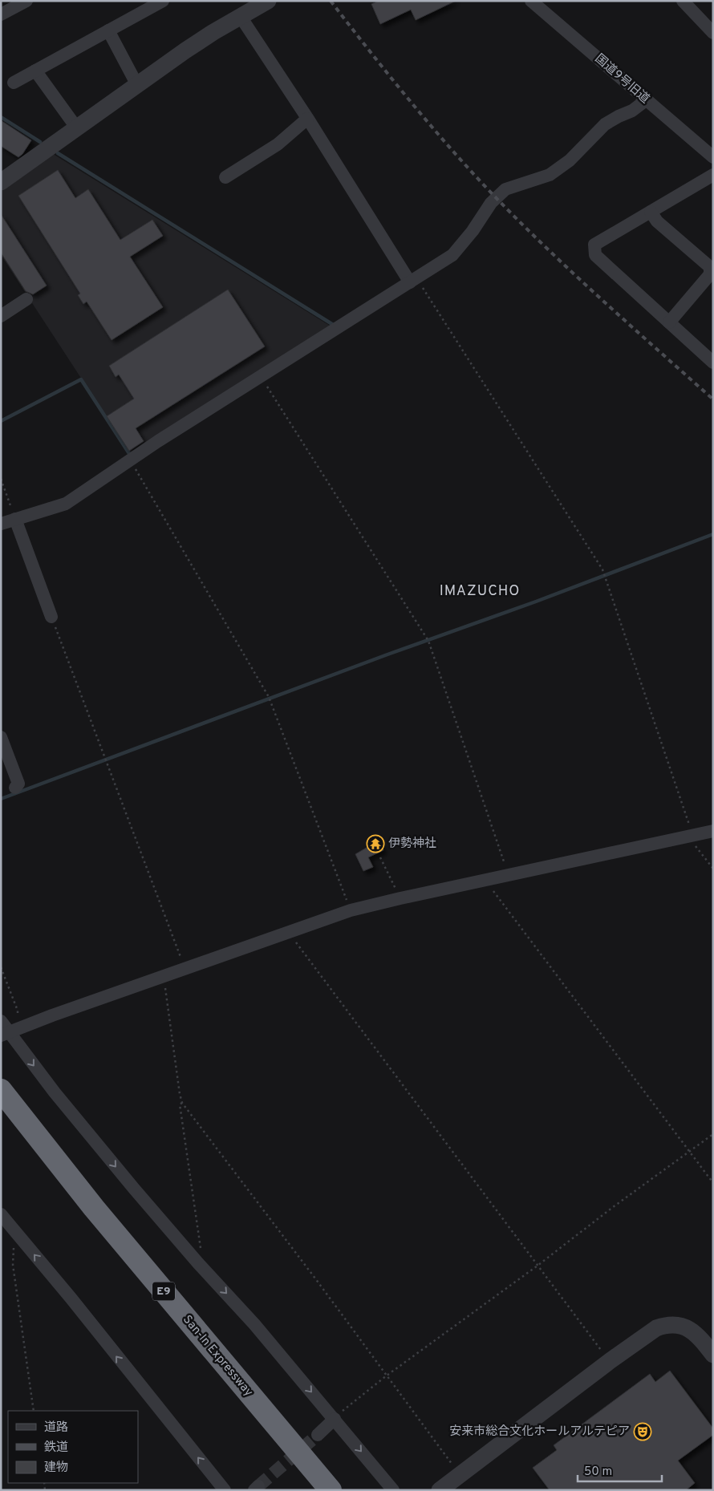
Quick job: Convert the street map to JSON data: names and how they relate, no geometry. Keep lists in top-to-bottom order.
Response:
{
  "streets": {
    "highway": ["E9", "San-In Expressway"],
    "street": ["国道9号旧道"]
  },
  "districts": ["IMAZUCHO"],
  "places": {
    "temple": ["伊勢神社"],
    "theatre": ["安来市総合文化ホールアルテピア"]
  },
  "legend": ["道路", "鉄道", "建物"],
  "scale_bar": "50 m"
}
